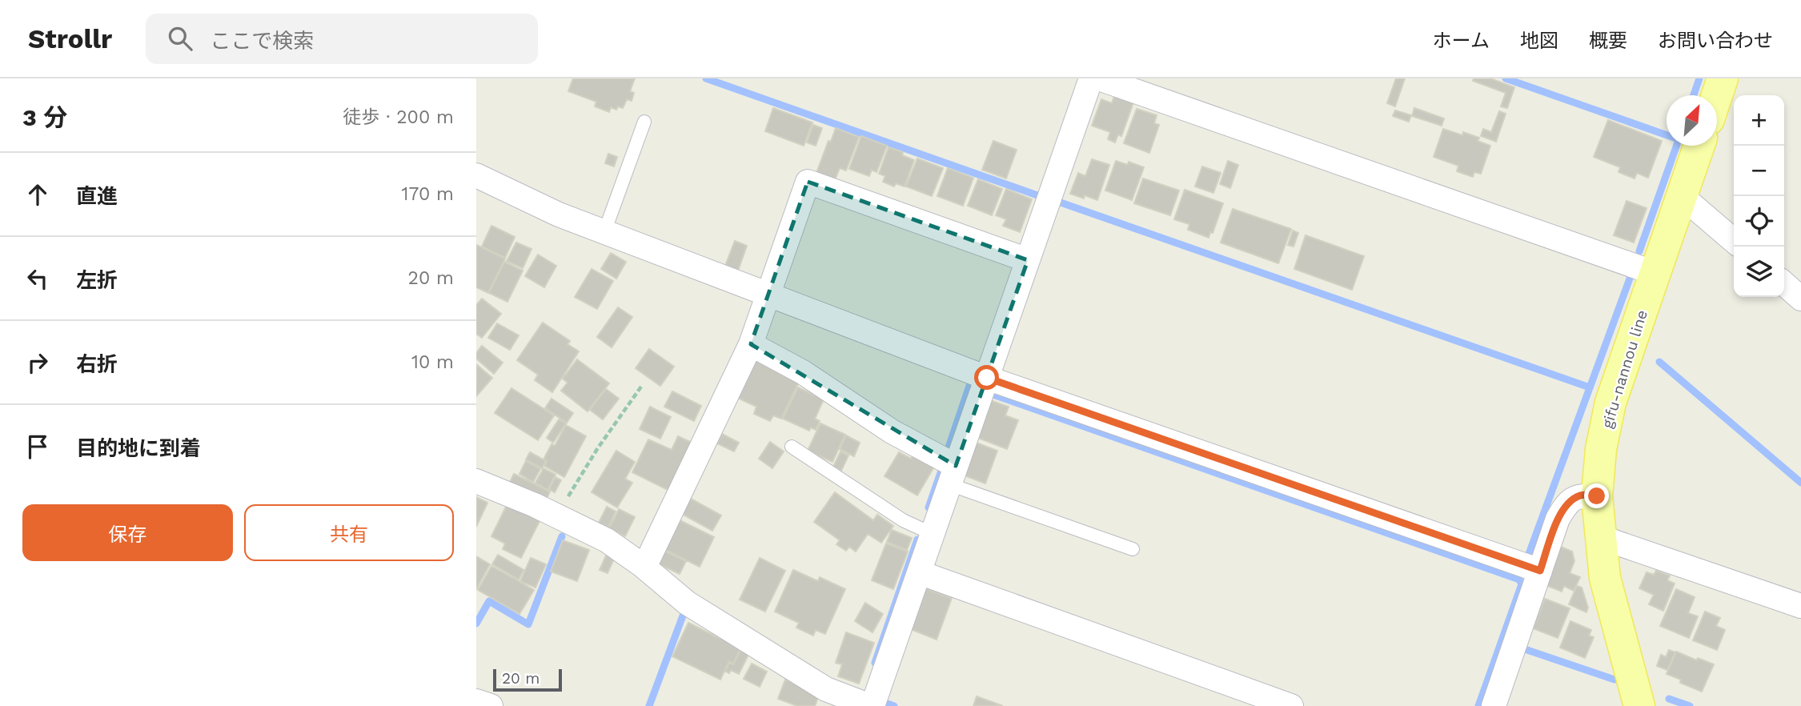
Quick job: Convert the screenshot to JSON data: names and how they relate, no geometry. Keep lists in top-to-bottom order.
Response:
{
  "streets": {
    "main road": ["gifu-nannou line"]
  },
  "scale_bar": "20 m",
  "north": "top right",
  "page": {
    "header": "Strollr",
    "search": "ここで検索",
    "nav": [
      "ホーム",
      "地図",
      "概要",
      "お問い合わせ"
    ],
    "heading": ["3 分", "徒歩 · 200 m"],
    "map_buttons": ["+", "−"],
    "list": [
      ["直進", "170 m"],
      ["左折", "20 m"],
      ["右折", "10 m"],
      "目的地に到着"
    ],
    "buttons": ["保存", "共有"],
    "scale": "20 m"
  }
}
